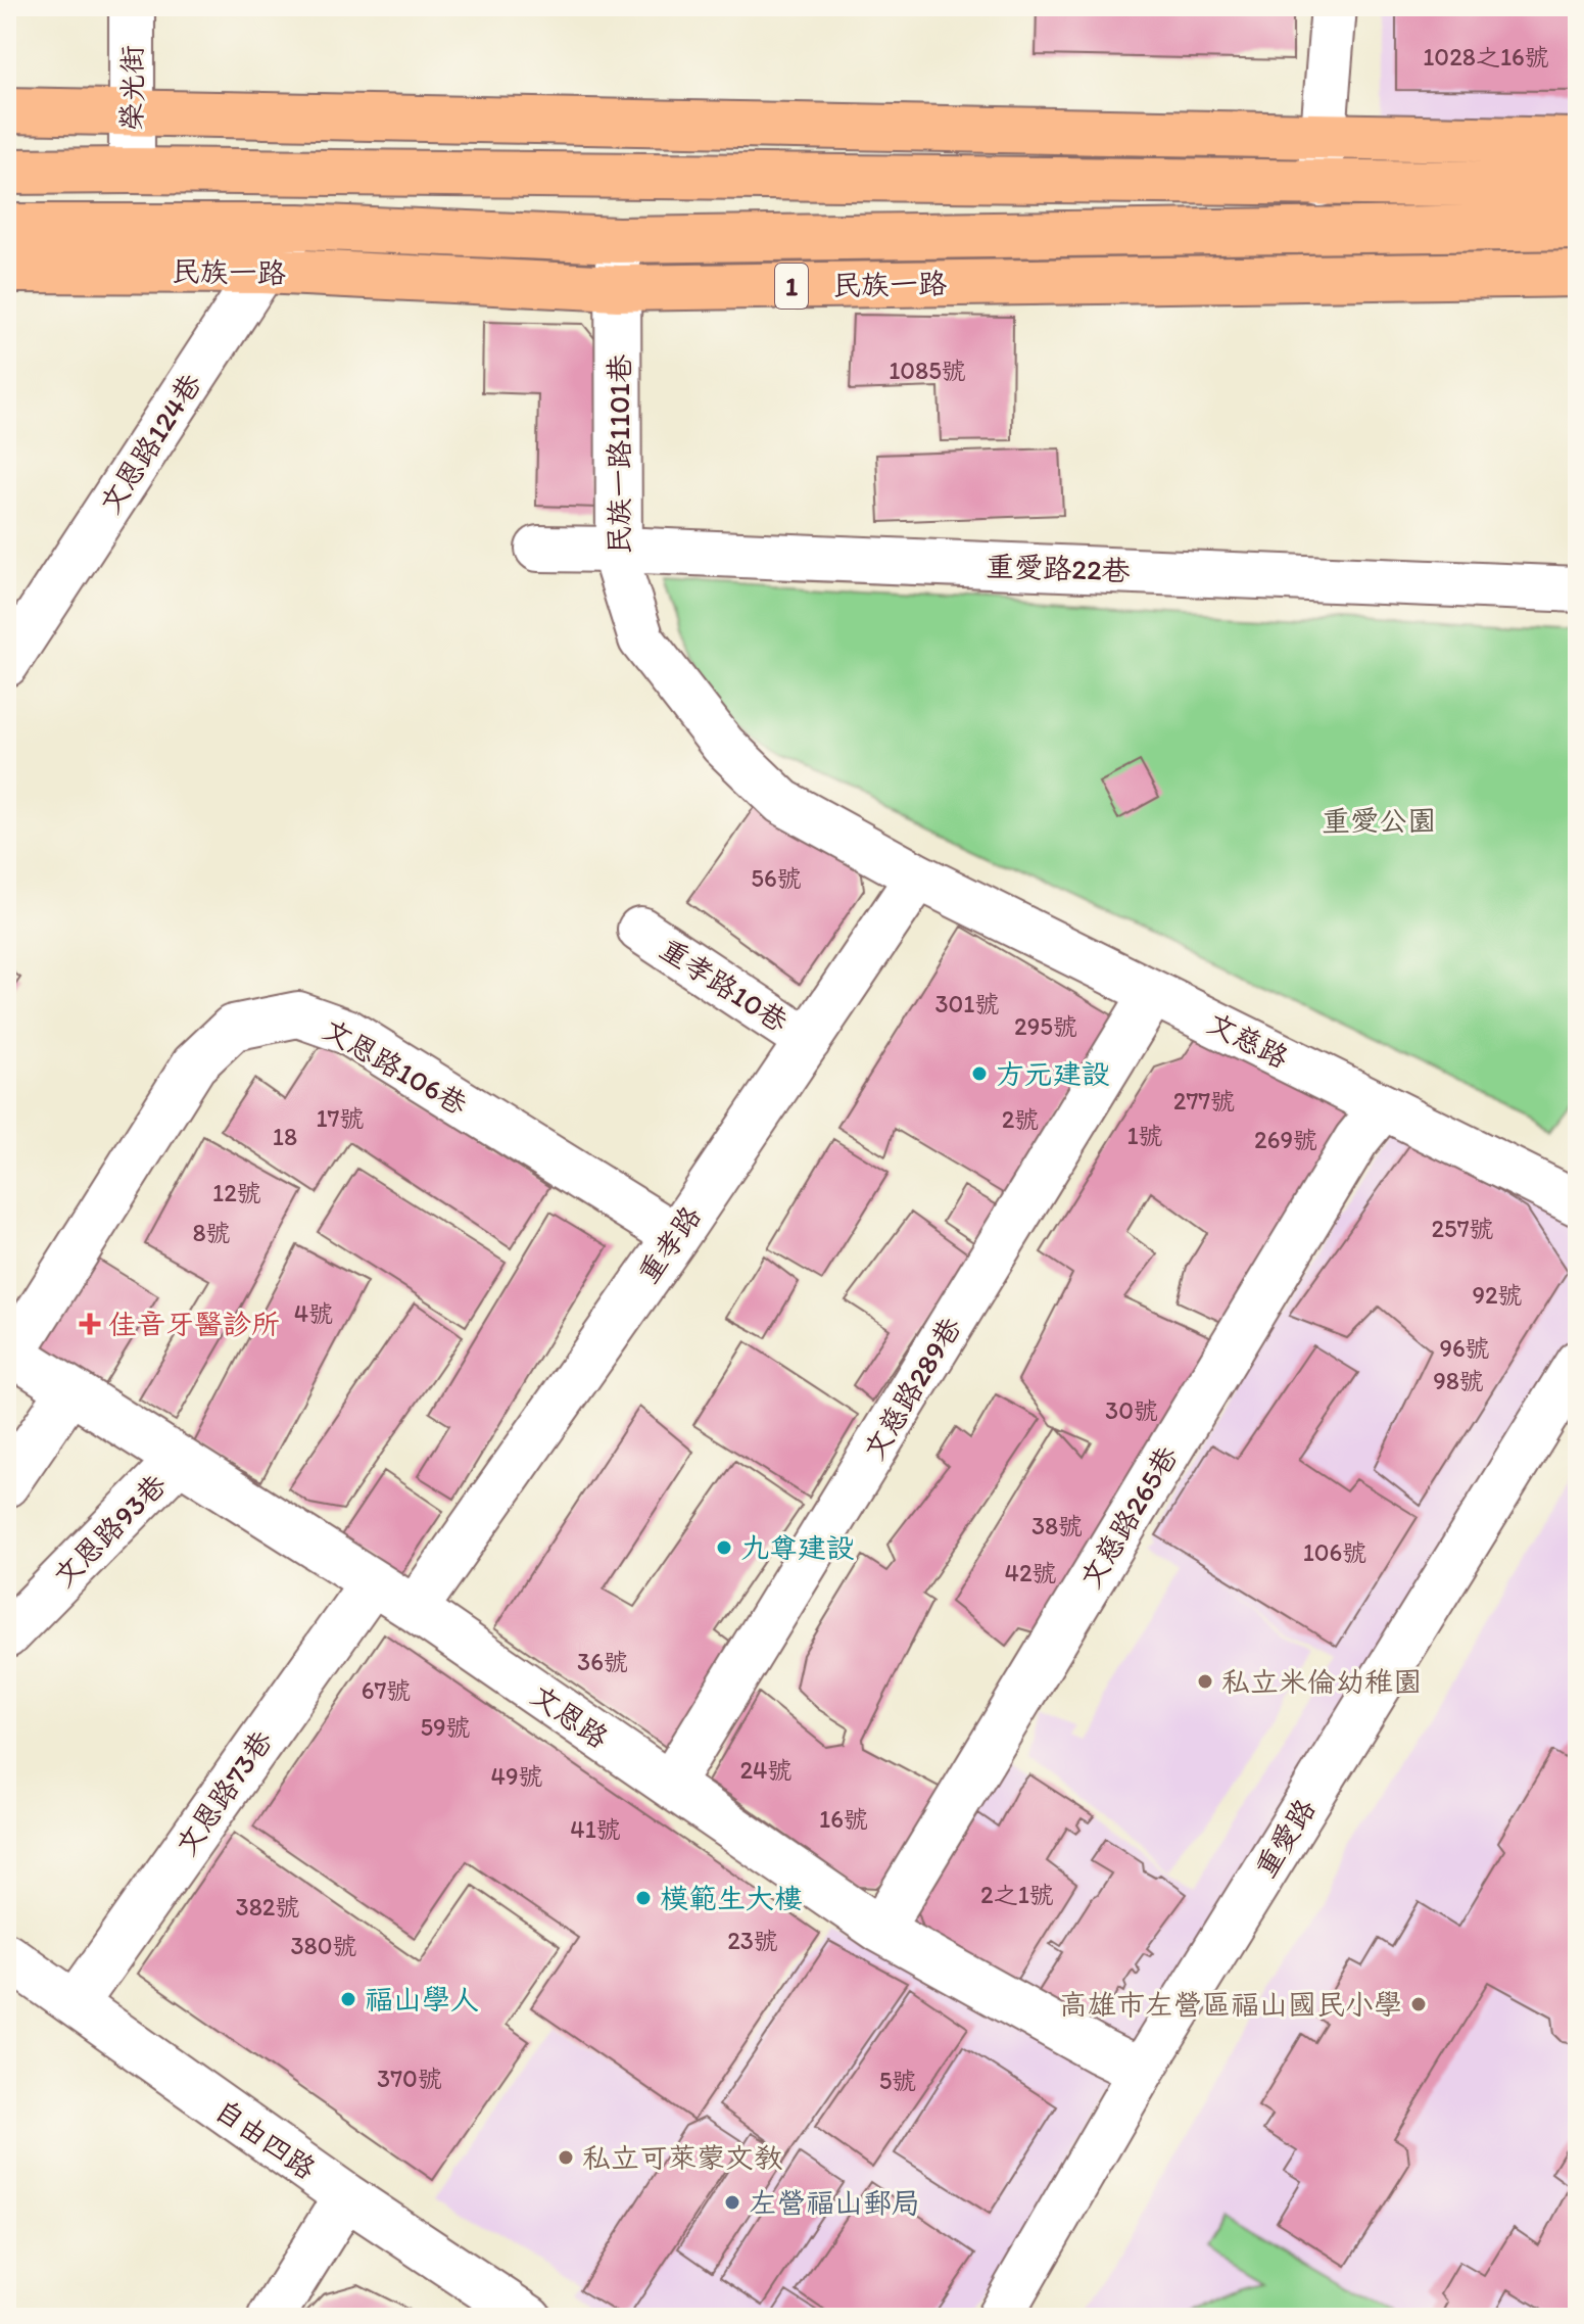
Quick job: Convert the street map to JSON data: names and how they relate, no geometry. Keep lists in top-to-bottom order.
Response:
{
  "streets": {
    "main road": ["民族一路", "1"],
    "street": [
      "榮光街",
      "文恩路124巷",
      "民族一路1101巷",
      "重愛路22巷",
      "重孝路10巷",
      "文慈路",
      "文恩路106巷",
      "重孝路",
      "文慈路289巷",
      "文慈路265巷",
      "文恩路93巷",
      "文恩路",
      "文恩路73巷",
      "重愛路",
      "自由四路"
    ]
  },
  "crossings": [
    ["民族一路", "文恩路124巷"],
    ["民族一路", "民族一路1101巷"],
    ["民族一路1101巷", "重愛路22巷"],
    ["民族一路1101巷", "文慈路"],
    ["民族一路1101巷", "重孝路"],
    ["重孝路10巷", "重孝路"],
    ["文慈路", "重孝路"],
    ["文慈路", "文慈路289巷"],
    ["文慈路", "文慈路265巷"],
    ["文恩路106巷", "重孝路"],
    ["文恩路106巷", "文恩路"],
    ["重孝路", "文恩路"],
    ["文慈路289巷", "文恩路"],
    ["文慈路265巷", "文恩路"],
    ["文恩路93巷", "文恩路"],
    ["文恩路", "文恩路73巷"],
    ["文恩路", "重愛路"],
    ["文恩路73巷", "自由四路"]
  ],
  "parks": ["重愛公園"],
  "places": {
    "other": [
      "方元建設",
      "九尊建設",
      "私立米倫幼稚園",
      "模範生大樓",
      "福山學人",
      "高雄市左營區福山國民小學",
      "私立可萊蒙文教",
      "左營福山郵局"
    ],
    "health": ["佳音牙醫診所"]
  },
  "house_numbers": [
    "1028之16號",
    "1085號",
    "56號",
    "301號",
    "295號",
    "277號",
    "17號",
    "2號",
    "1號",
    "18",
    "269號",
    "12號",
    "257號",
    "8號",
    "92號",
    "4號",
    "96號",
    "98號",
    "30號",
    "38號",
    "106號",
    "42號",
    "36號",
    "67號",
    "59號",
    "24號",
    "49號",
    "16號",
    "41號",
    "2之1號",
    "382號",
    "23號",
    "380號",
    "370號",
    "5號"
  ]
}
